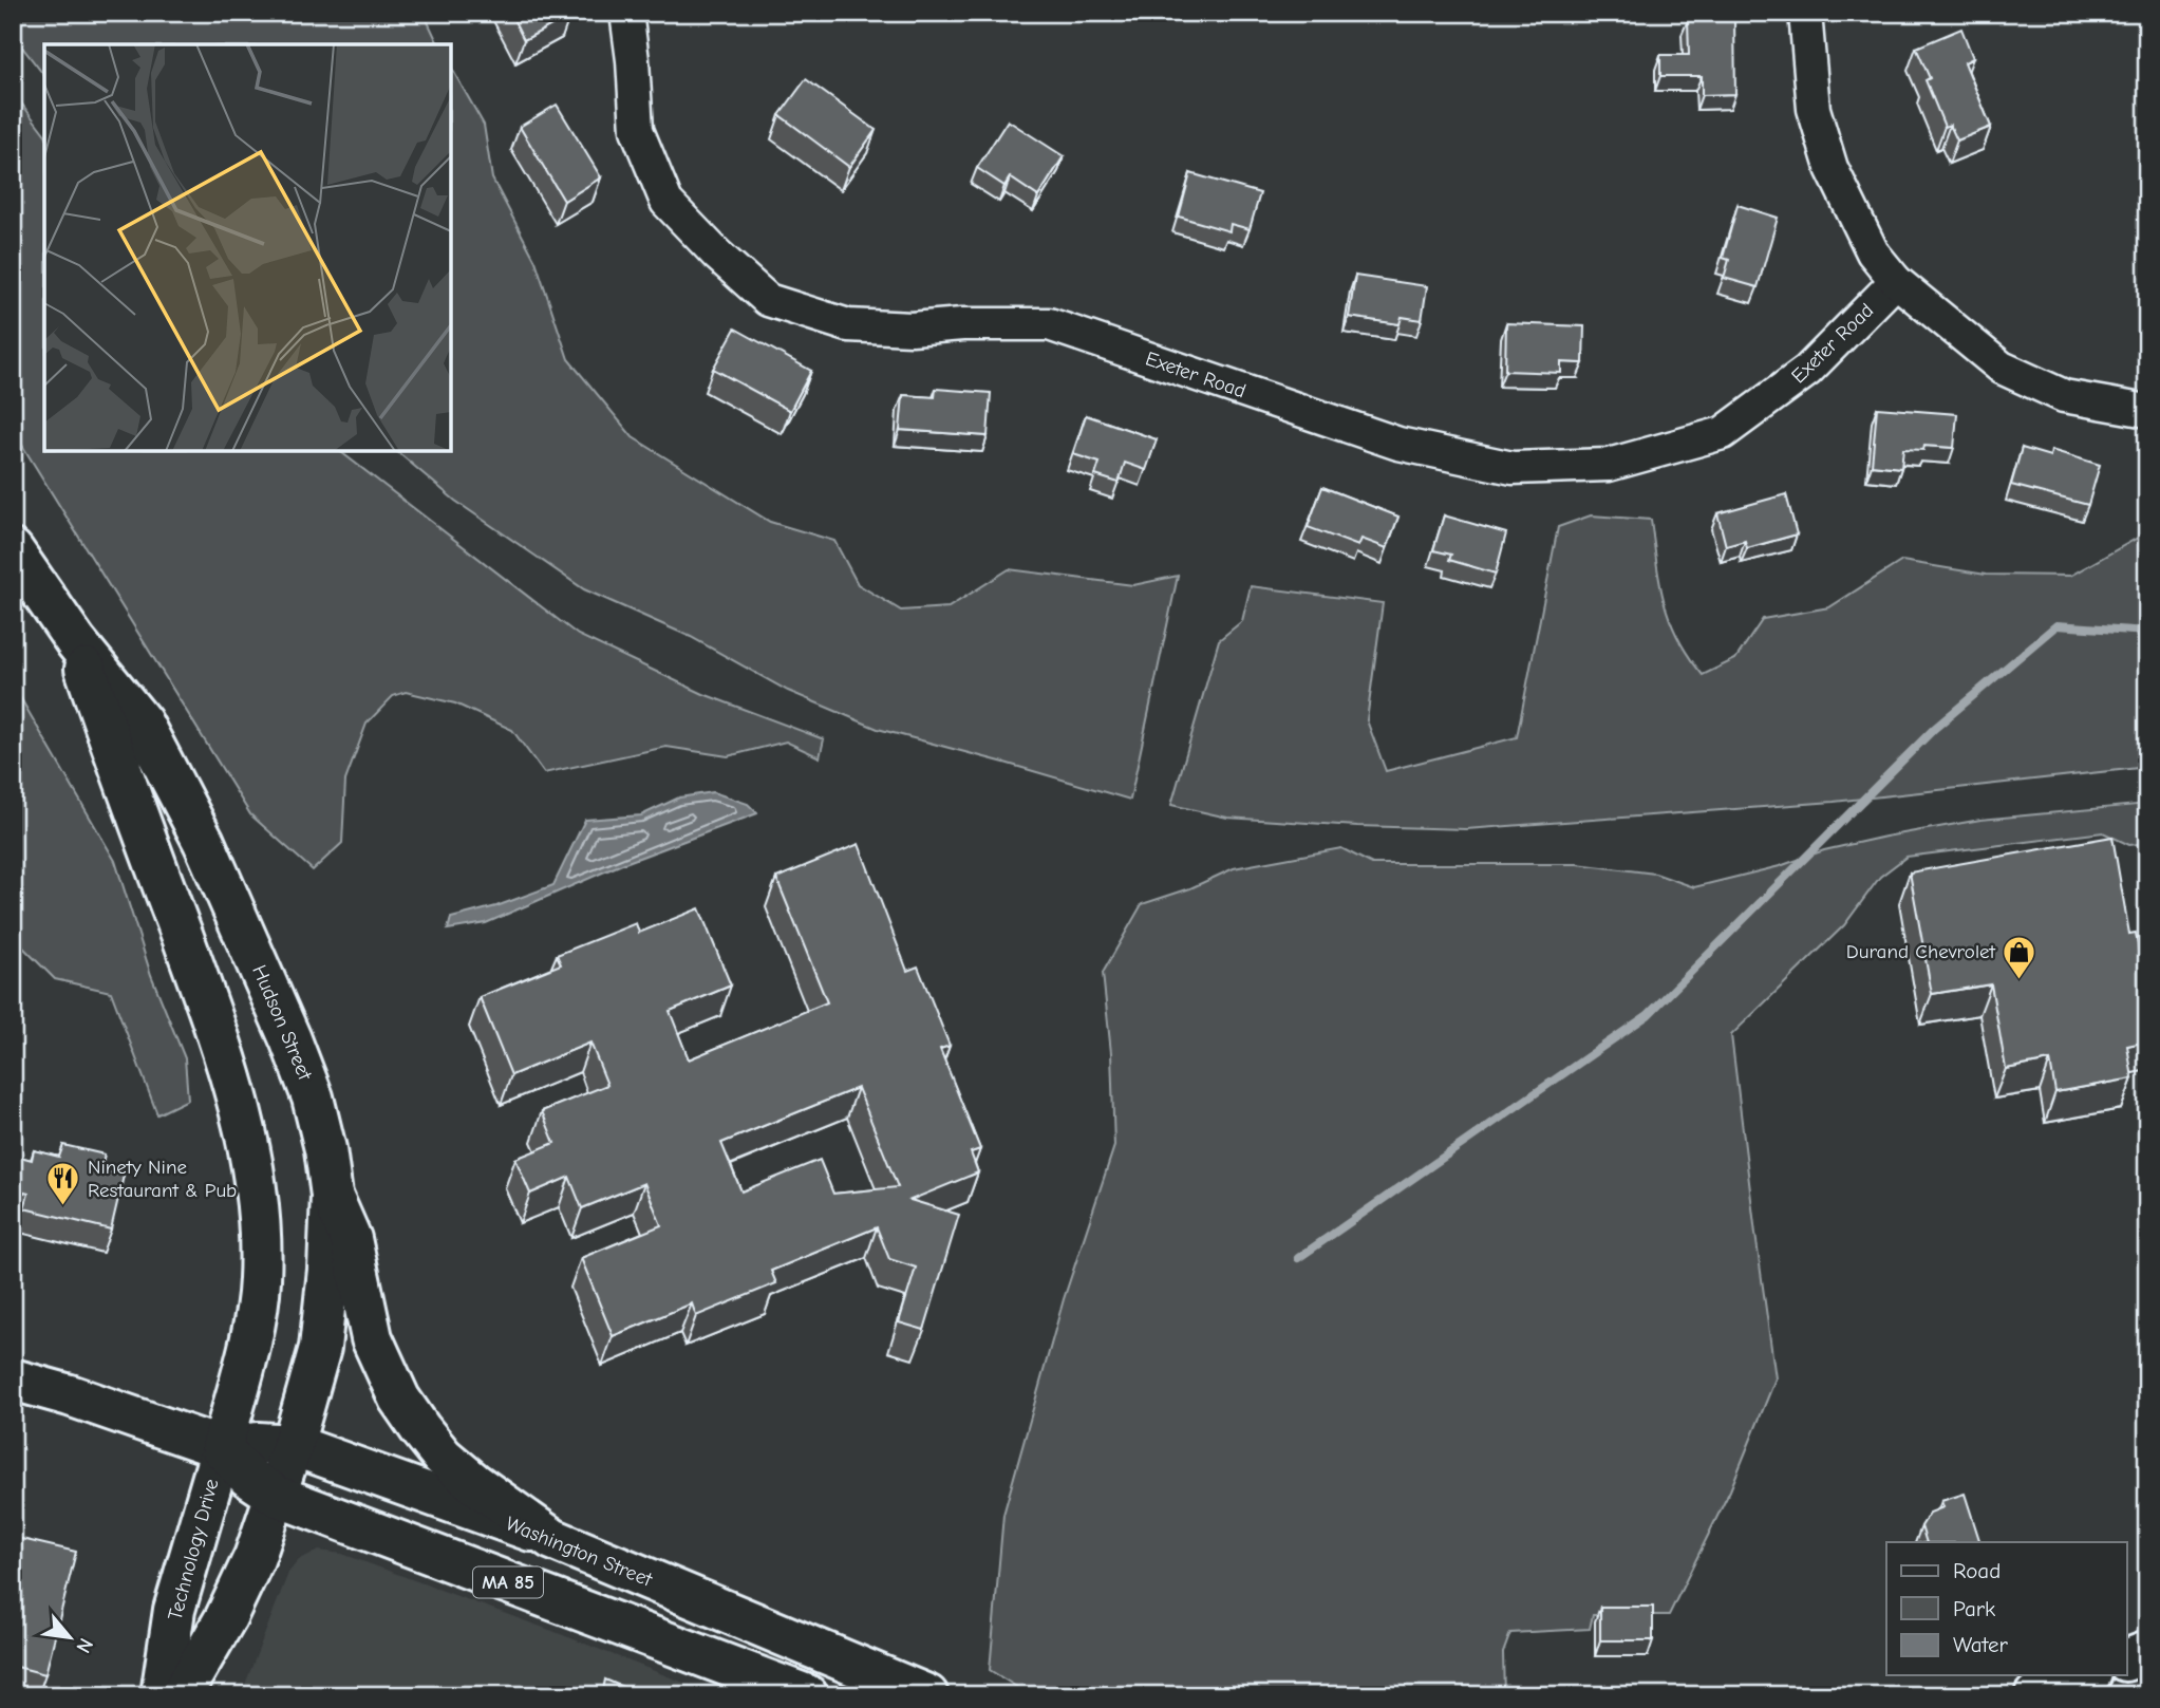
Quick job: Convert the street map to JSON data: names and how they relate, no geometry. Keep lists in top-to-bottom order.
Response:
{
  "streets": {
    "main road": [
      "Hudson Street",
      "Technology Drive",
      "Washington Street",
      "MA 85"
    ],
    "street": ["Exeter Road"]
  },
  "crossings": [
    ["Hudson Street", "Technology Drive"],
    ["Hudson Street", "Washington Street"],
    ["Technology Drive", "Washington Street"]
  ],
  "places": {
    "shop": ["Durand Chevrolet"],
    "restaurant": ["Ninety Nine Restaurant & Pub"]
  },
  "legend": ["Road", "Park", "Water"],
  "north": "bottom right"
}
